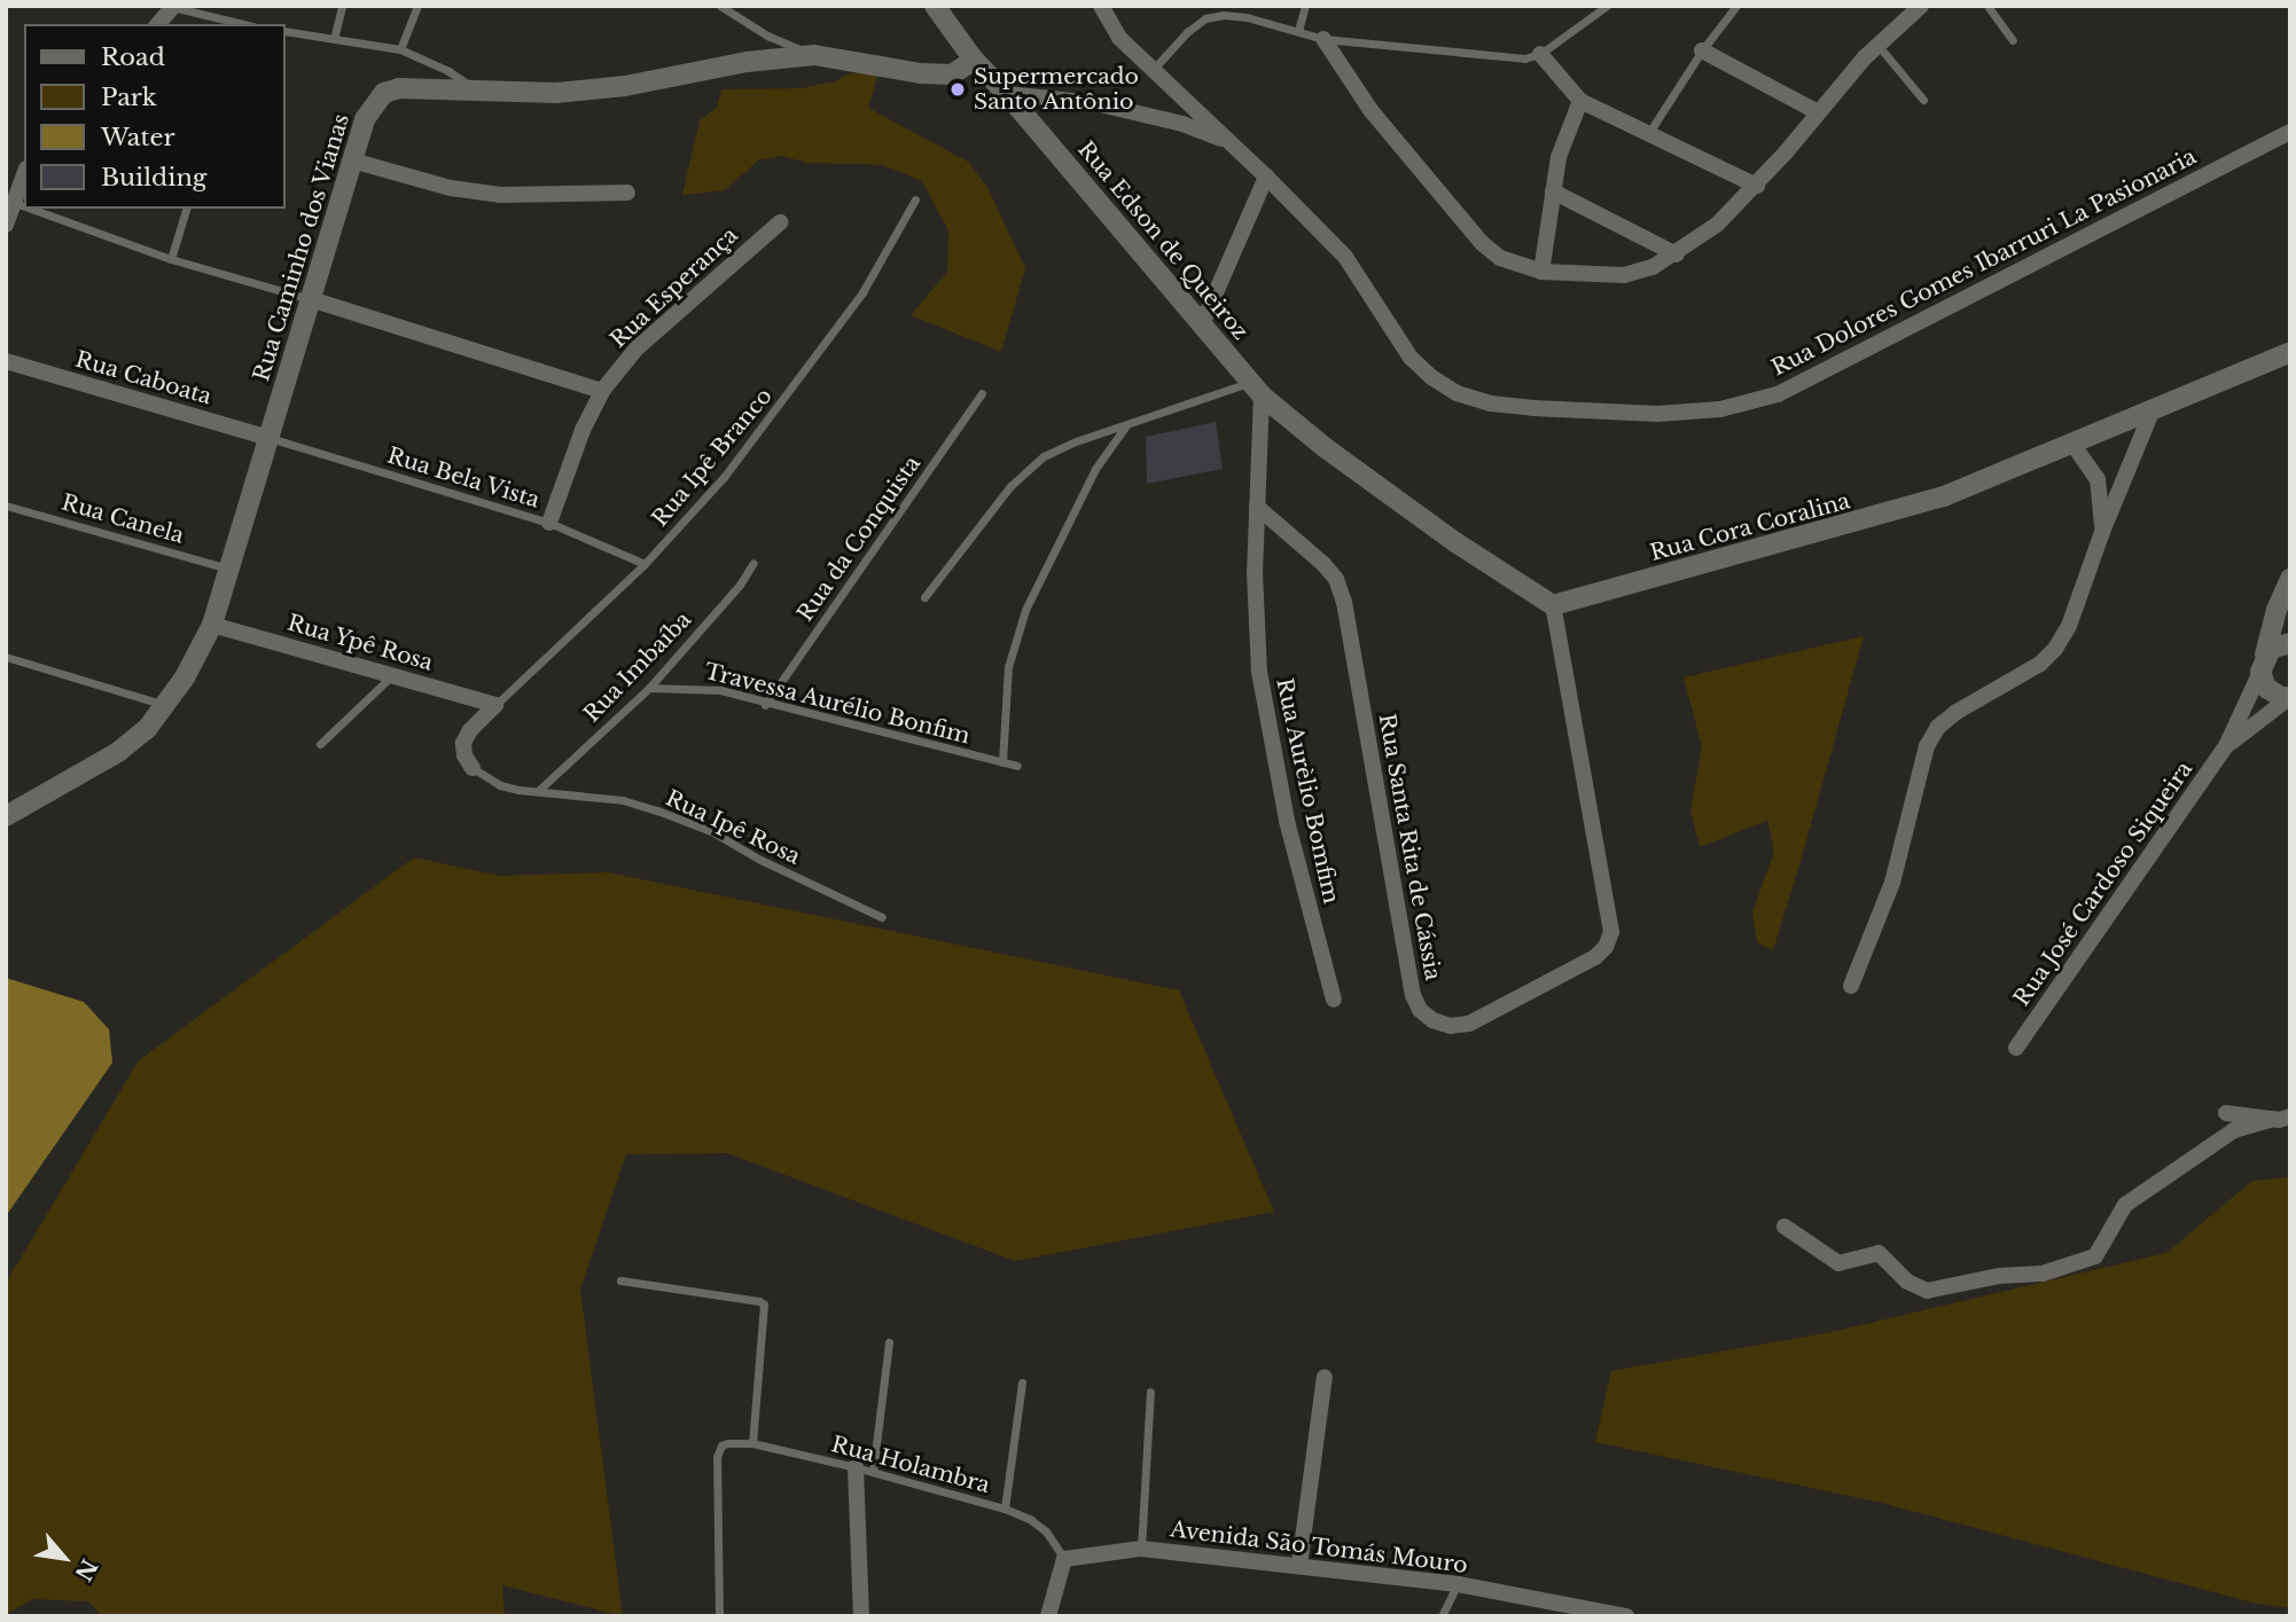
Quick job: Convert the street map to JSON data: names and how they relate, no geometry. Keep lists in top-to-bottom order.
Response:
{
  "streets": {
    "street": [
      "Rua Edson de Queiroz",
      "Rua Caminho dos Vianas",
      "Rua Dolores Gomes Ibarruri La Pasionaria",
      "Rua Esperança",
      "Rua Caboata",
      "Rua Cora Coralina",
      "Rua Ypê Rosa",
      "Rua Aurèlio Bomfim",
      "Rua Santa Rita de Cássia",
      "Rua José Cardoso Siqueira",
      "Avenida São Tomás Mouro"
    ],
    "lane": [
      "Rua Ipê Branco",
      "Rua Bela Vista",
      "Rua Canela",
      "Rua da Conquista",
      "Rua Imbaíba",
      "Travessa Aurélio Bonfim",
      "Rua Ipê Rosa",
      "Rua Holambra"
    ]
  },
  "crossings": [
    ["Rua Edson de Queiroz", "Rua Caminho dos Vianas"],
    ["Rua Edson de Queiroz", "Rua Aurèlio Bomfim"],
    ["Rua Caminho dos Vianas", "Rua Caboata"],
    ["Rua Caminho dos Vianas", "Rua Bela Vista"],
    ["Rua Caminho dos Vianas", "Rua Canela"],
    ["Rua Caminho dos Vianas", "Rua Ypê Rosa"],
    ["Rua Esperança", "Rua Bela Vista"],
    ["Rua Caboata", "Rua Bela Vista"],
    ["Rua Ipê Branco", "Rua Bela Vista"],
    ["Rua Ipê Branco", "Rua Ypê Rosa"],
    ["Rua Cora Coralina", "Rua Santa Rita de Cássia"],
    ["Rua da Conquista", "Travessa Aurélio Bonfim"],
    ["Rua Imbaíba", "Travessa Aurélio Bonfim"],
    ["Rua Imbaíba", "Rua Ipê Rosa"],
    ["Rua Aurèlio Bomfim", "Rua Santa Rita de Cássia"],
    ["Rua Holambra", "Avenida São Tomás Mouro"]
  ],
  "places": ["Supermercado Santo Antônio"],
  "legend": [
    "Road",
    "Park",
    "Water",
    "Building"
  ],
  "north": "bottom right"
}
